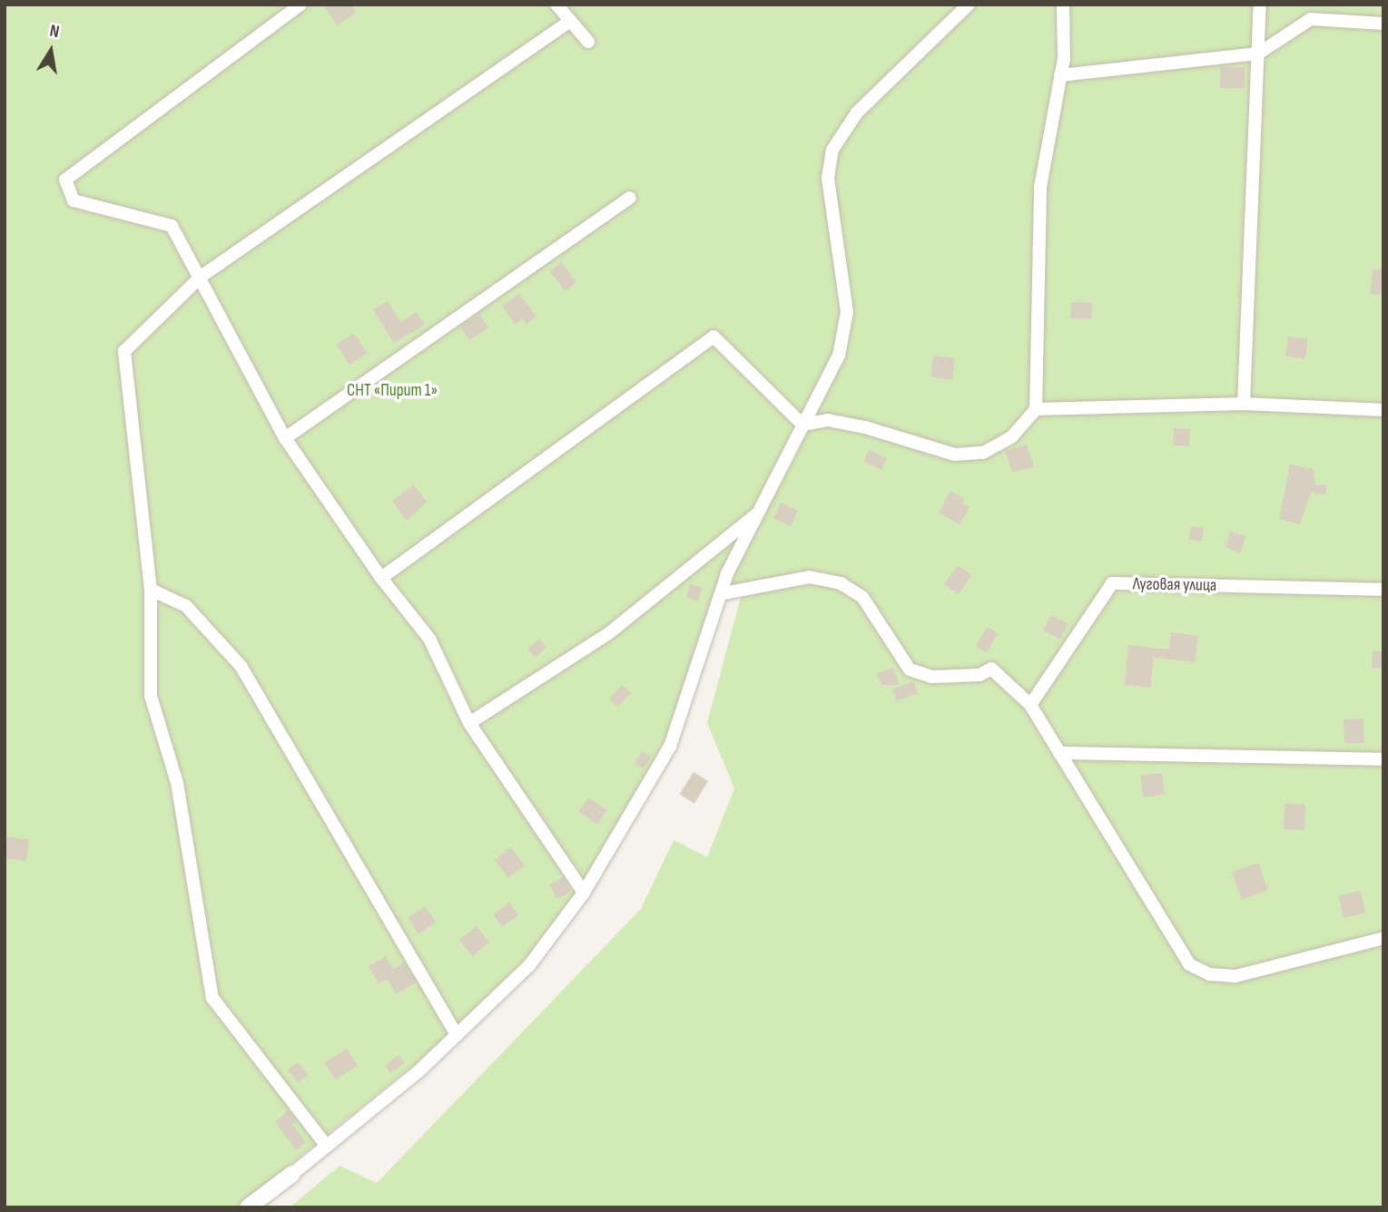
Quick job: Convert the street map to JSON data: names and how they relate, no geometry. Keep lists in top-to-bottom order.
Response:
{
  "streets": {
    "street": ["Луговая улица"]
  },
  "parks": ["СНТ «Пирит 1»"],
  "north": "top"
}
